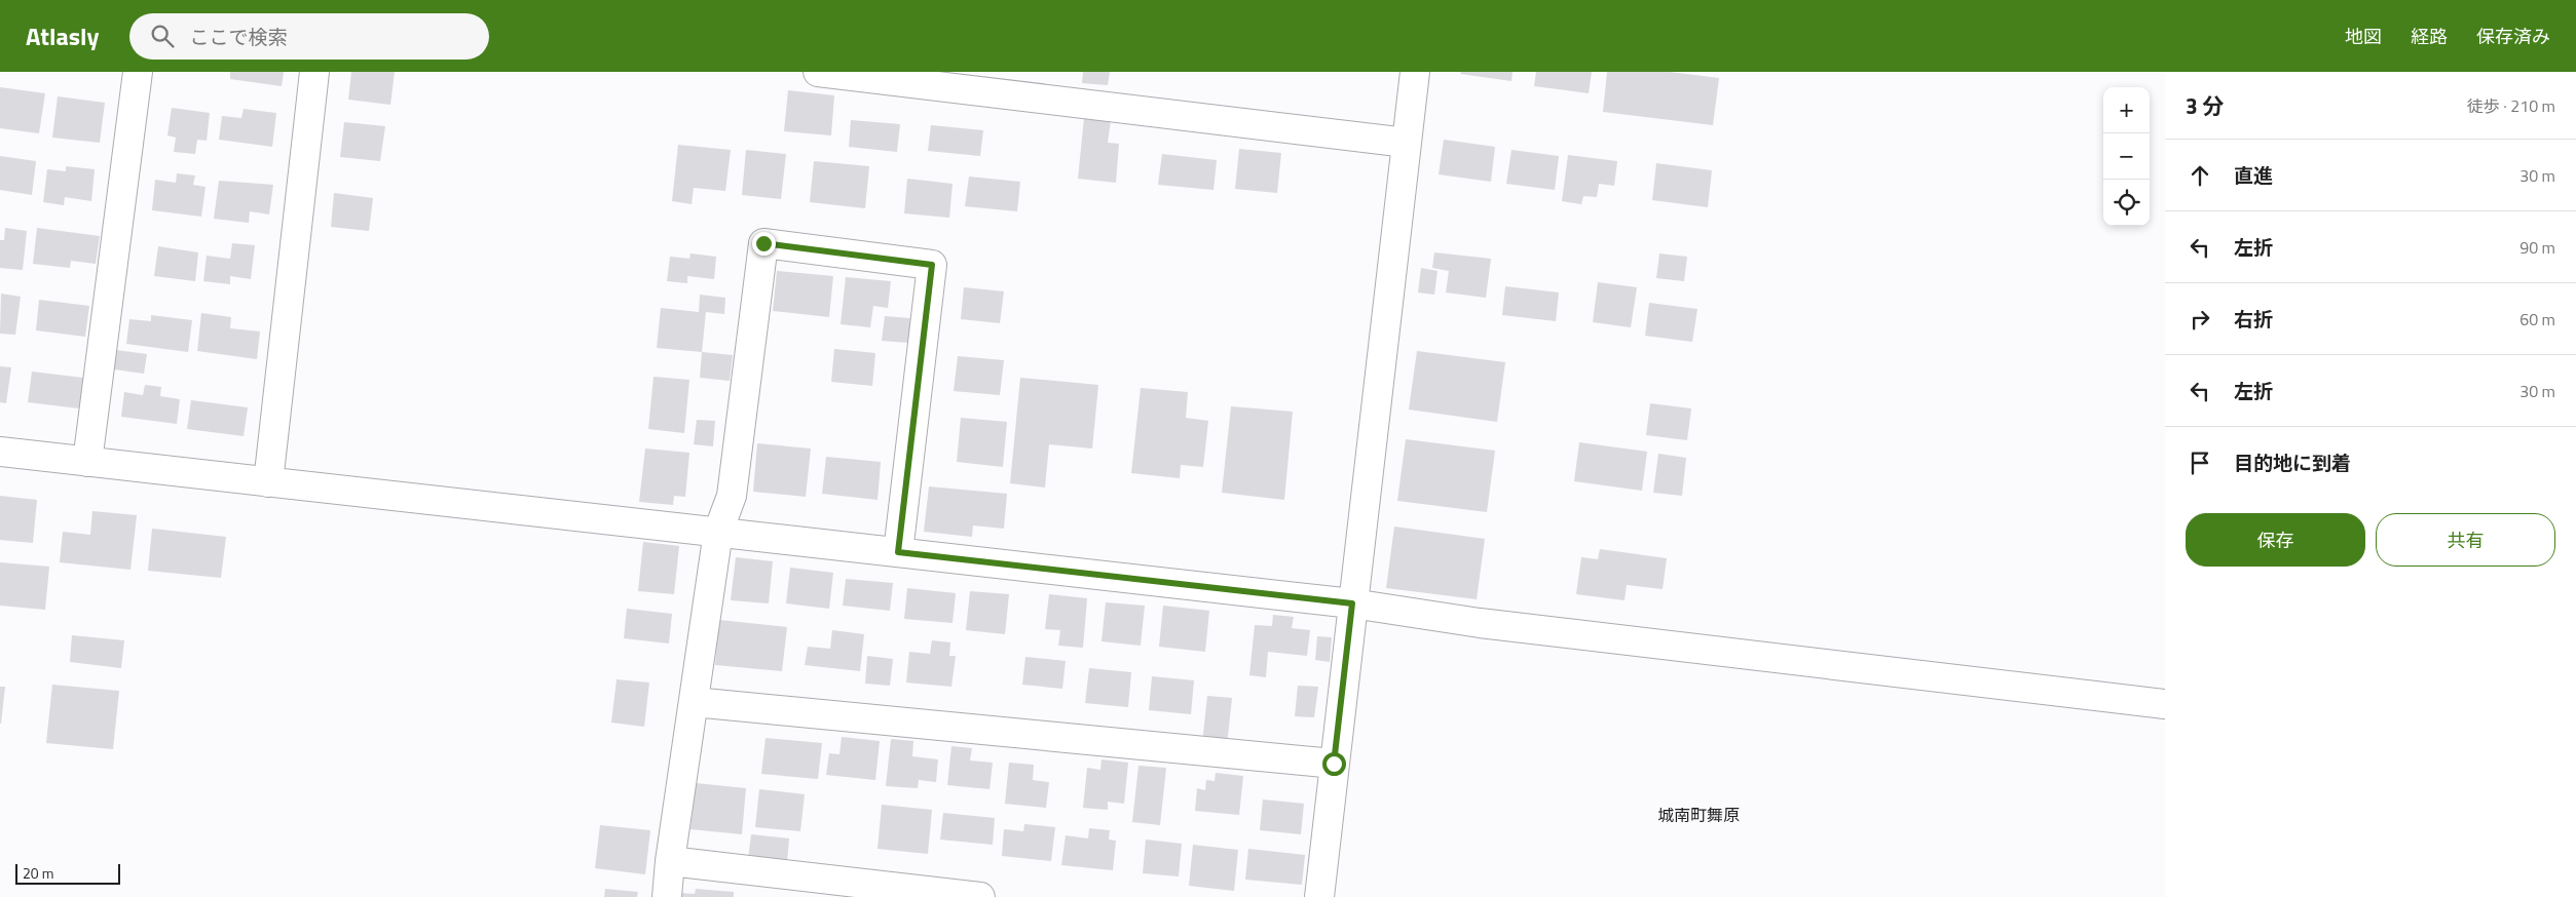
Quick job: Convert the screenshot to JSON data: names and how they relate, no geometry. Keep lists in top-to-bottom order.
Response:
{
  "districts": ["城南町舞原"],
  "scale_bar": "20 m",
  "page": {
    "header": "Atlasly",
    "search": "ここで検索",
    "nav": ["地図", "経路", "保存済み"],
    "heading": ["3 分", "徒歩 · 210 m"],
    "map_buttons": ["+", "−"],
    "list": [
      ["直進", "30 m"],
      ["左折", "90 m"],
      ["右折", "60 m"],
      ["左折", "30 m"],
      "目的地に到着"
    ],
    "buttons": ["保存", "共有"],
    "scale": "20 m"
  }
}
